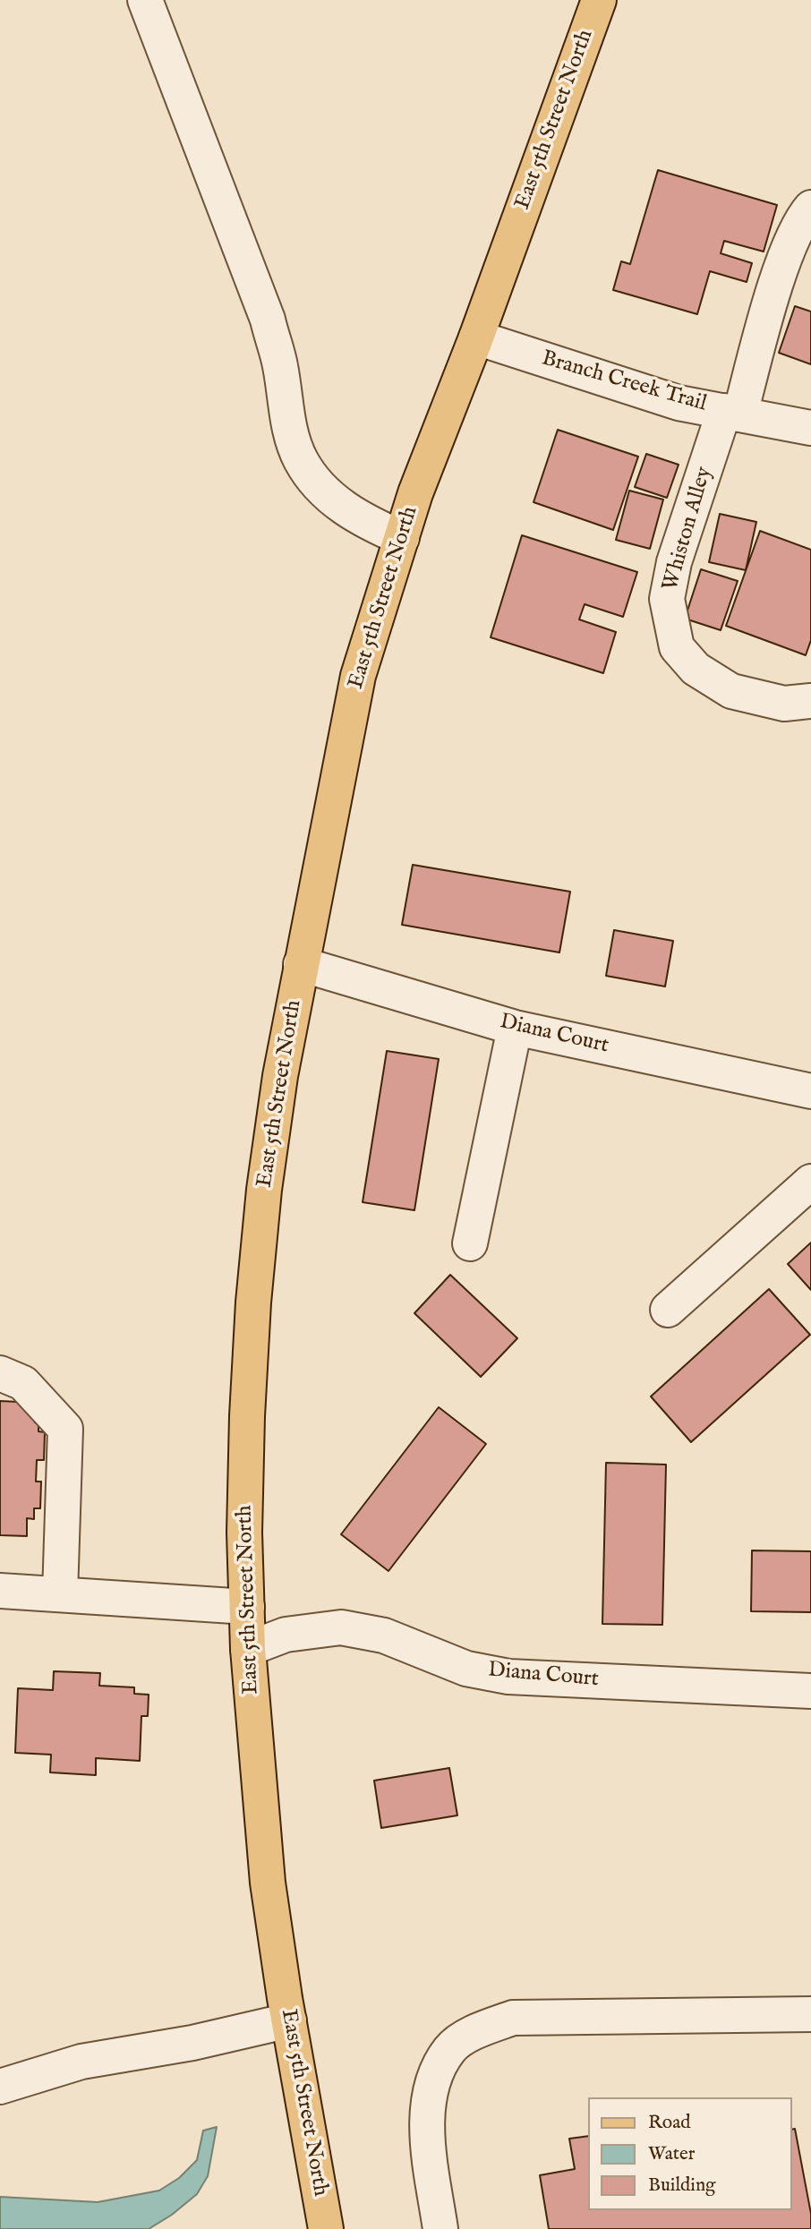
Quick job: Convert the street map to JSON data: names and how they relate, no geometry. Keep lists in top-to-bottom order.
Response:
{
  "streets": {
    "main road": ["East 5th Street North"],
    "street": ["Branch Creek Trail", "Whiston Alley", "Diana Court"]
  },
  "crossings": [
    ["East 5th Street North", "Branch Creek Trail"],
    ["East 5th Street North", "Diana Court"],
    ["Branch Creek Trail", "Whiston Alley"]
  ],
  "legend": ["Road", "Water", "Building"]
}
